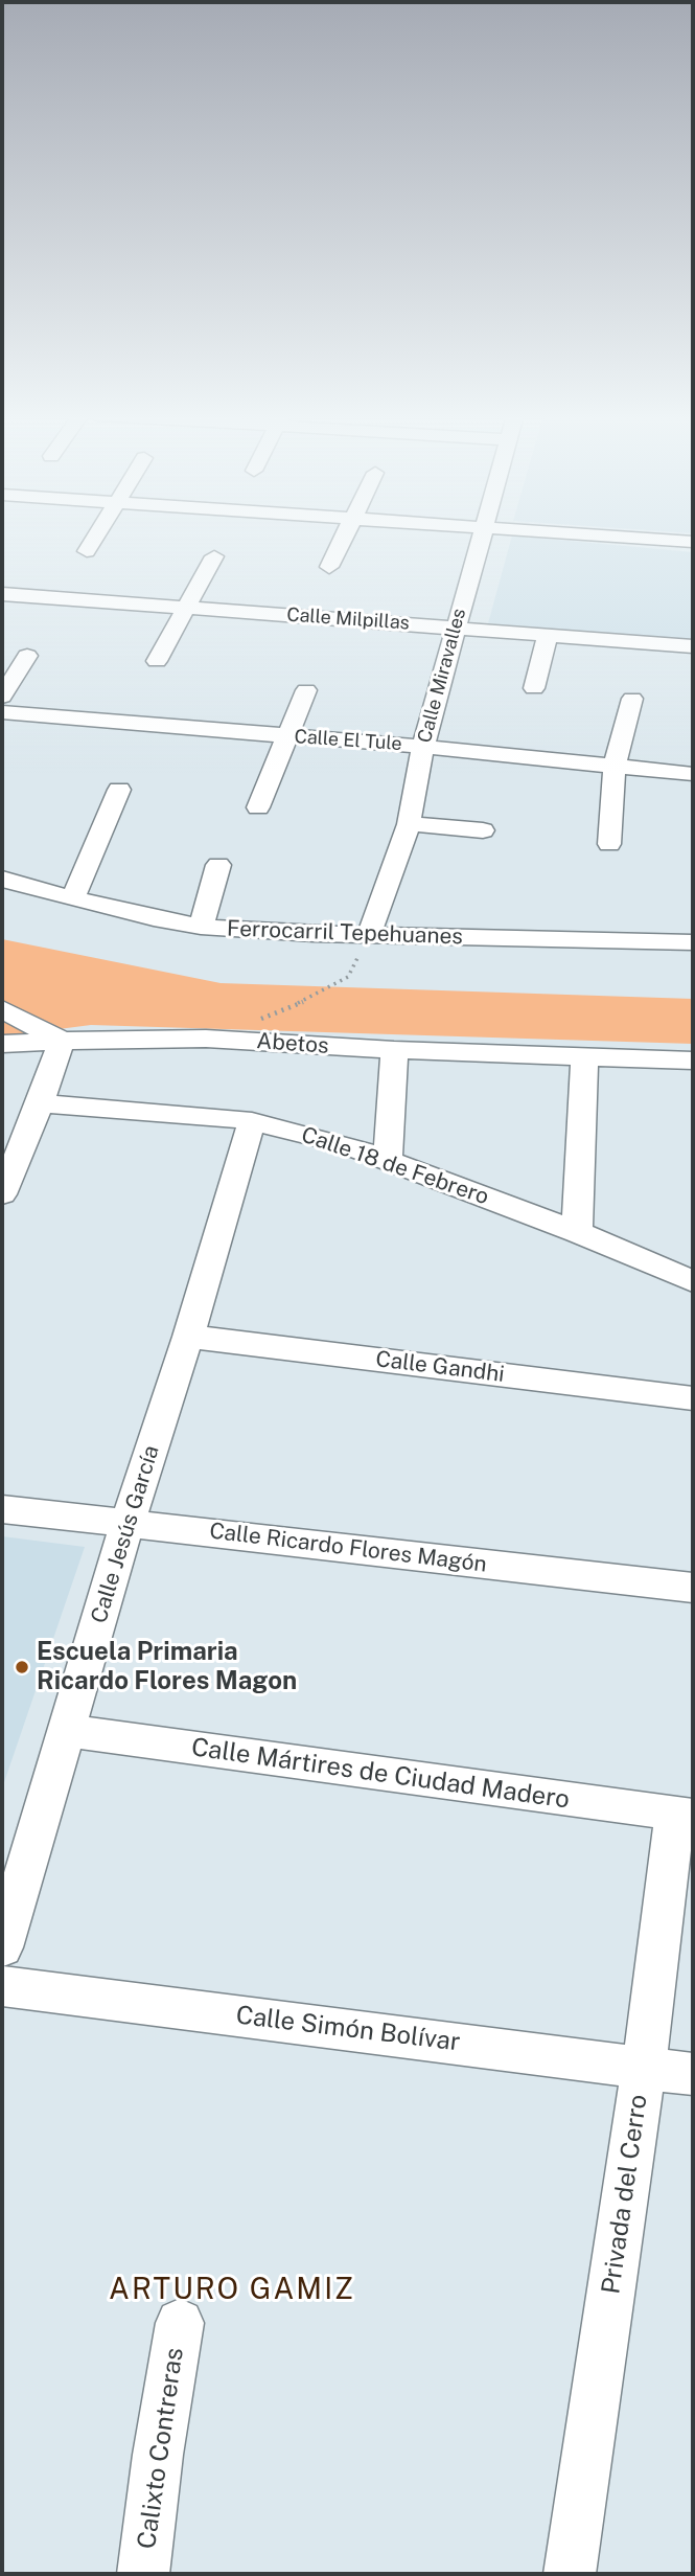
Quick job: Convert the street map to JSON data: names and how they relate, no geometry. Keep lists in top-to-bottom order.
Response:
{
  "streets": {
    "street": [
      "Calle Milpillas",
      "Calle Miravalles",
      "Calle El Tule",
      "Ferrocarril Tepehuanes",
      "Abetos",
      "Calle 18 de Febrero",
      "Calle Gandhi",
      "Calle Jesús García",
      "Calle Ricardo Flores Magón",
      "Calle Mártires de Ciudad Madero",
      "Calle Simón Bolívar",
      "Privada del Cerro",
      "Calixto Contreras"
    ]
  },
  "crossings": [
    ["Calle Milpillas", "Calle Miravalles"],
    ["Calle Miravalles", "Calle El Tule"],
    ["Calle Miravalles", "Ferrocarril Tepehuanes"],
    ["Calle 18 de Febrero", "Calle Jesús García"],
    ["Calle Gandhi", "Calle Jesús García"],
    ["Calle Jesús García", "Calle Ricardo Flores Magón"],
    ["Calle Jesús García", "Calle Mártires de Ciudad Madero"],
    ["Calle Mártires de Ciudad Madero", "Privada del Cerro"],
    ["Calle Simón Bolívar", "Privada del Cerro"]
  ],
  "districts": ["ARTURO GAMIZ"],
  "places": ["Escuela Primaria Ricardo Flores Magon"]
}
